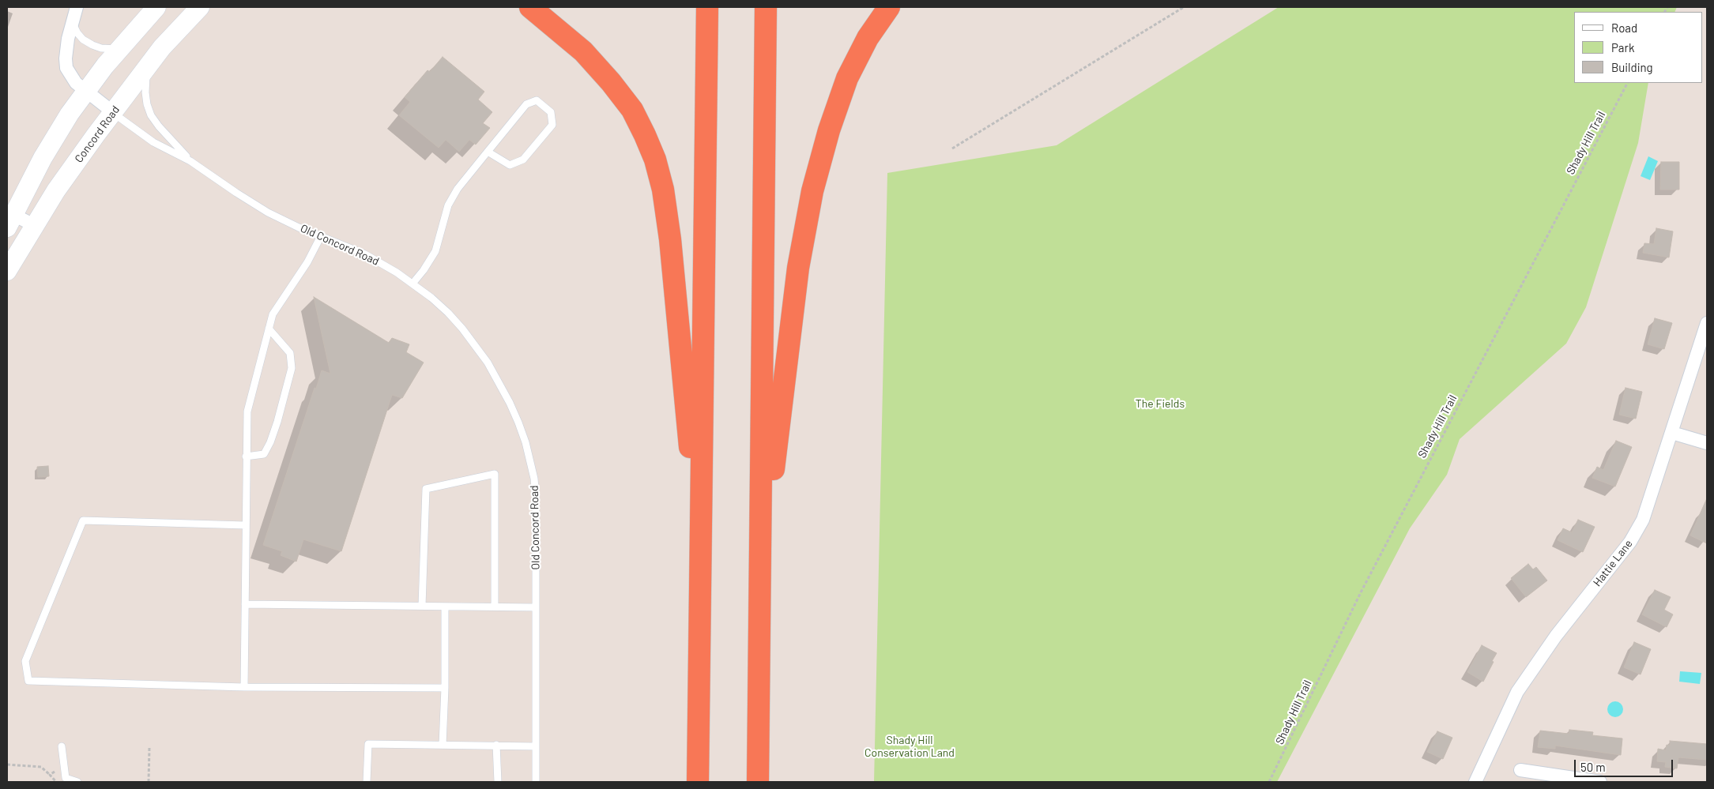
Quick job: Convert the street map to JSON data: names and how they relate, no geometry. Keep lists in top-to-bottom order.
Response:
{
  "streets": {
    "main road": ["Concord Road"],
    "street": ["Old Concord Road", "Hattie Lane"],
    "path": ["Shady Hill Trail"]
  },
  "crossings": [
    ["Concord Road", "Old Concord Road"]
  ],
  "parks": ["The Fields", "Shady Hill Conservation Land"],
  "legend": ["Road", "Park", "Building"],
  "scale_bar": "50 m"
}
